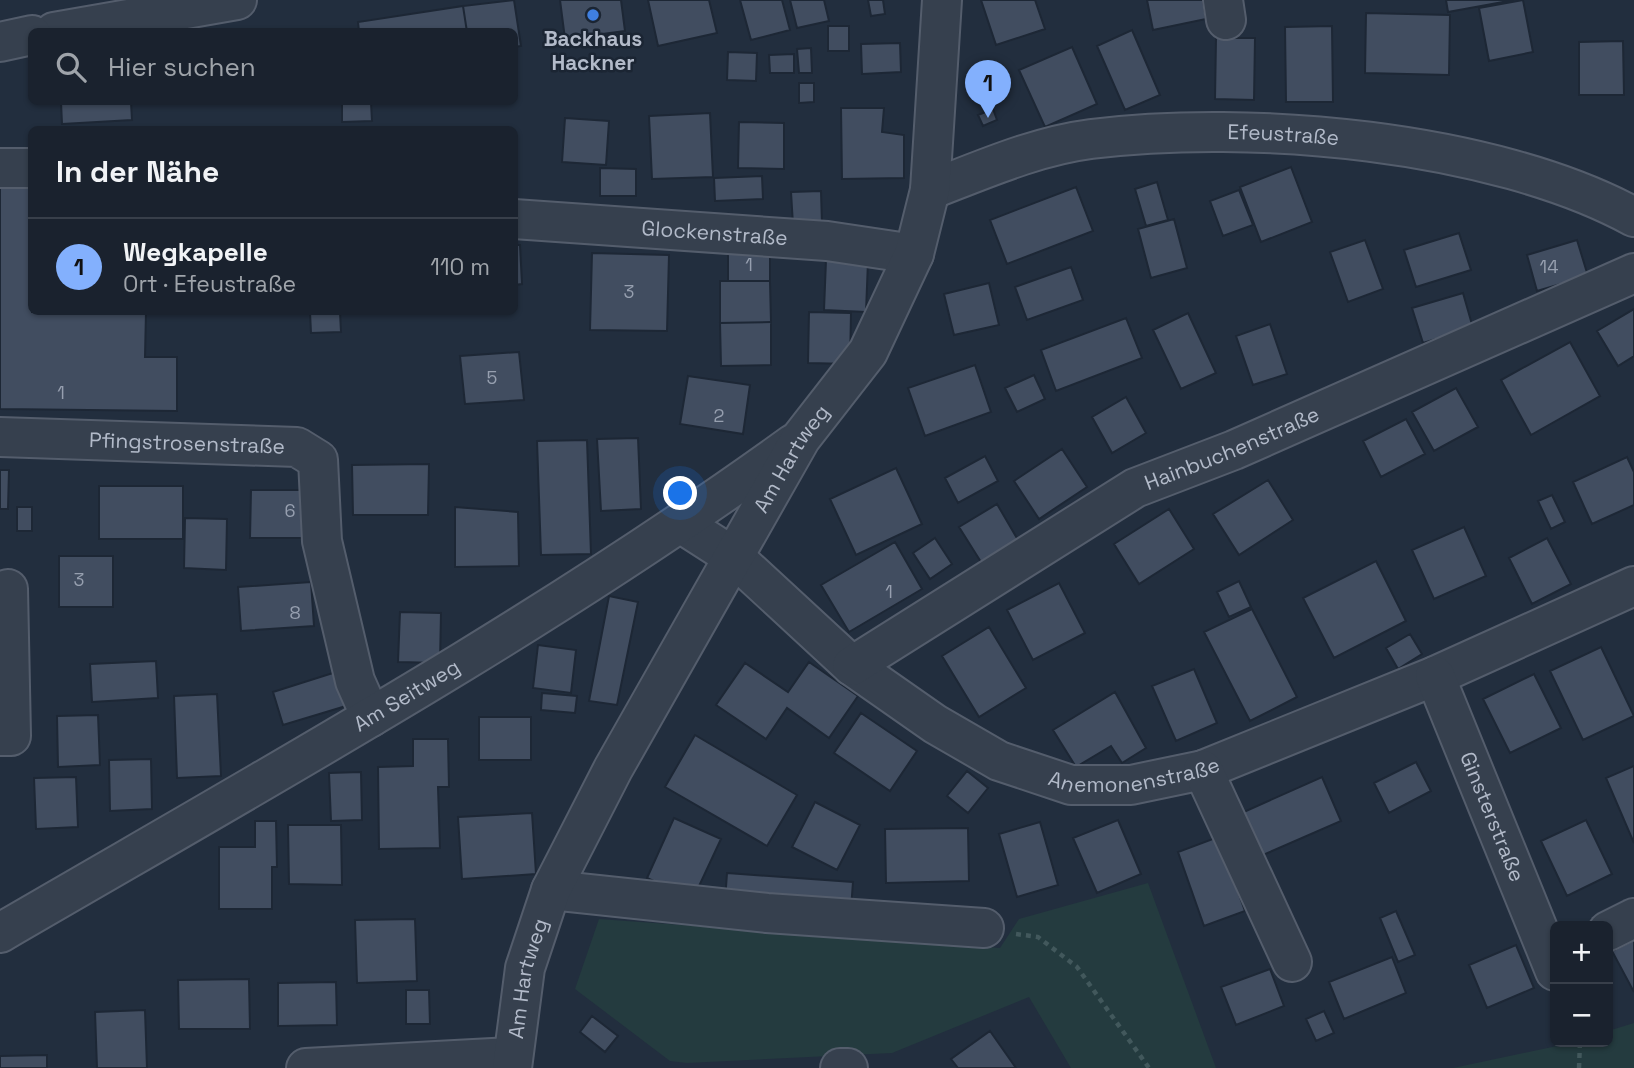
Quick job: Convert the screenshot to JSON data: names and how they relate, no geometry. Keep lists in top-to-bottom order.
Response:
{
  "streets": {
    "street": [
      "Efeustraße",
      "Glockenstraße",
      "Pfingstrosenstraße",
      "Hainbuchenstraße",
      "Am Hartweg",
      "Am Seitweg",
      "Anemonenstraße",
      "Ginsterstraße"
    ]
  },
  "crossings": [
    ["Efeustraße", "Am Hartweg"],
    ["Glockenstraße", "Am Hartweg"],
    ["Pfingstrosenstraße", "Am Seitweg"],
    ["Hainbuchenstraße", "Anemonenstraße"],
    ["Am Hartweg", "Am Seitweg"],
    ["Am Hartweg", "Anemonenstraße"],
    ["Am Seitweg", "Anemonenstraße"],
    ["Anemonenstraße", "Ginsterstraße"]
  ],
  "places": ["Backhaus Hackner"],
  "house_numbers": [
    "1",
    "14",
    "3",
    "5",
    "1",
    "2",
    "6",
    "3",
    "1",
    "8"
  ],
  "page": {
    "search": "Hier suchen",
    "pins": "1",
    "heading": "In der Nähe",
    "list": [
      {
        "mark": "1",
        "name": "Wegkapelle",
        "note": "Ort · Efeustraße",
        "value": "110 m"
      }
    ],
    "map_buttons": ["+", "−"]
  }
}
